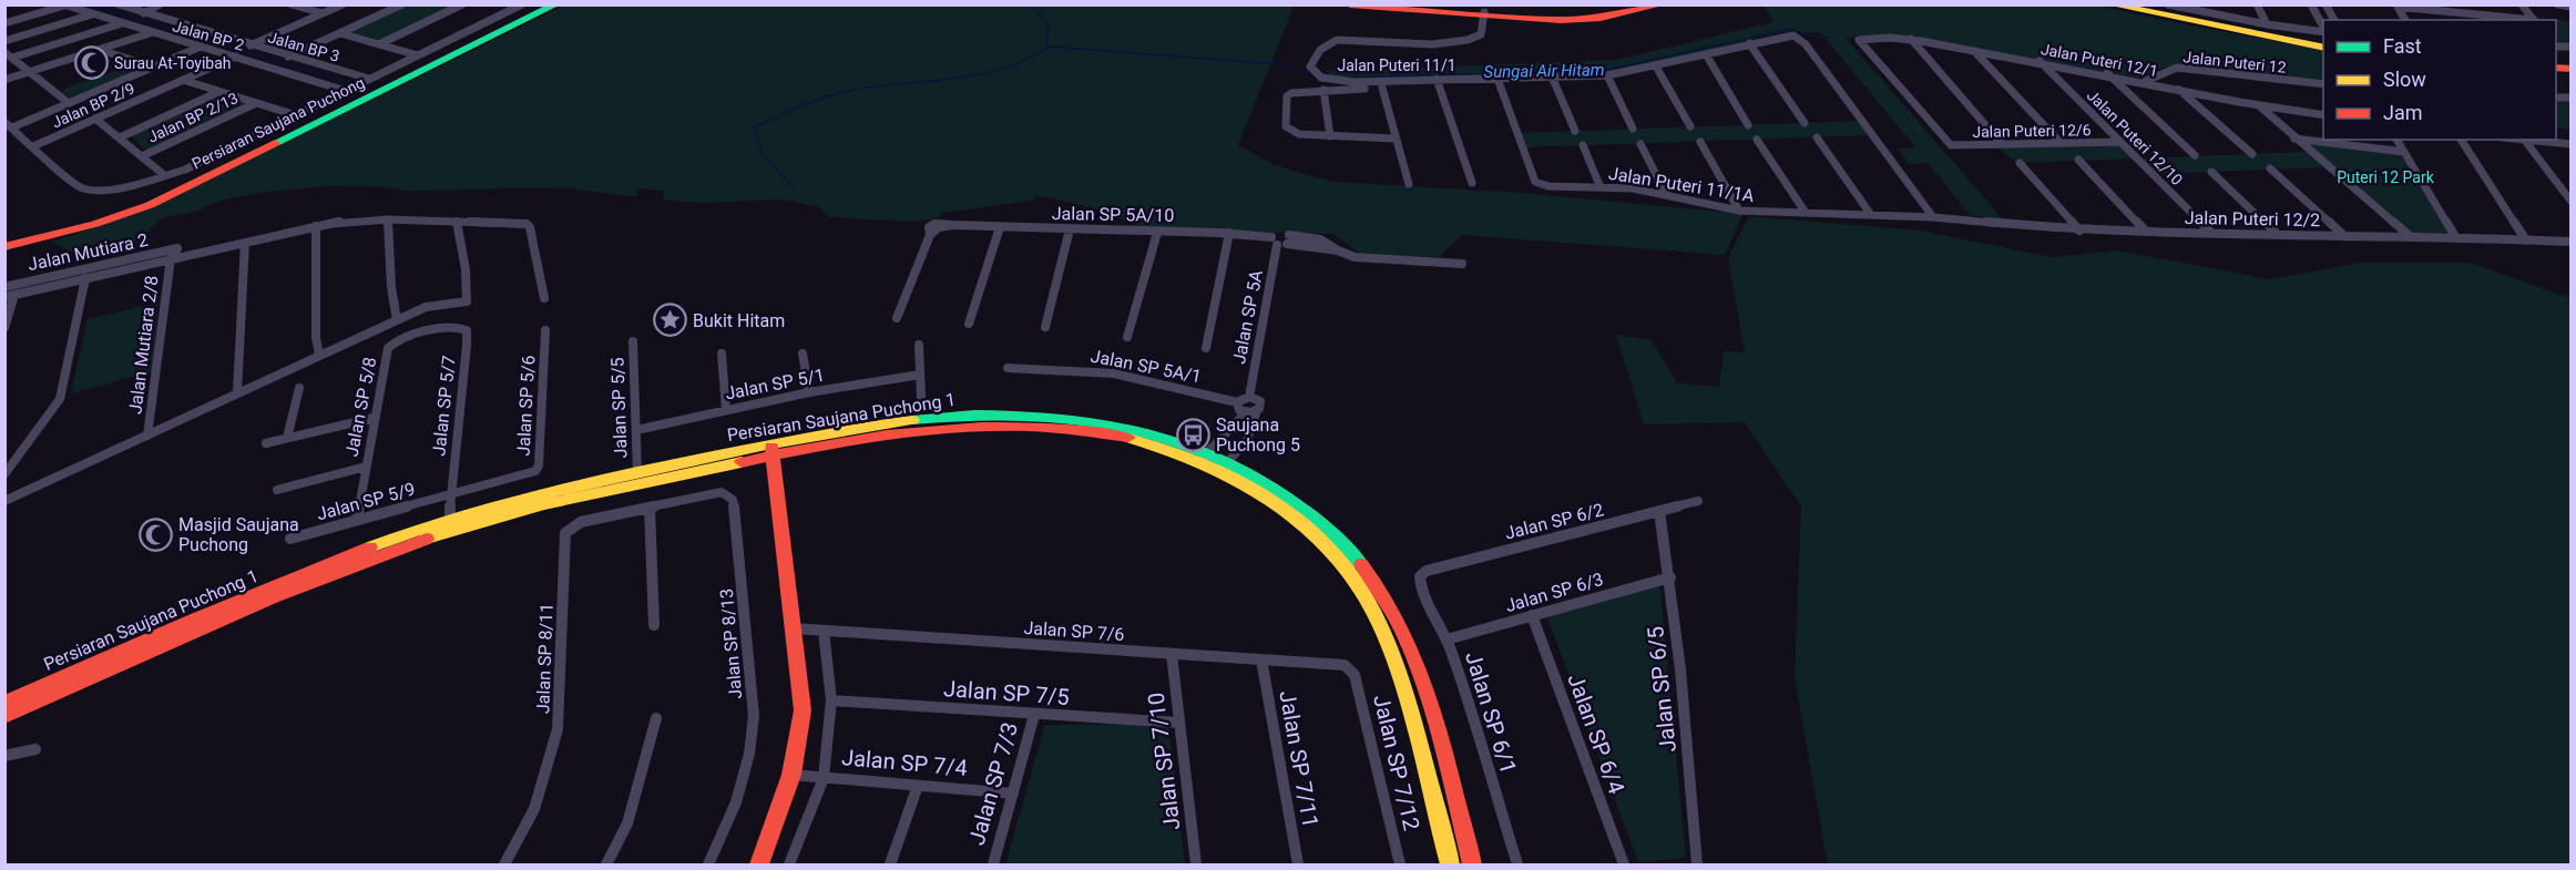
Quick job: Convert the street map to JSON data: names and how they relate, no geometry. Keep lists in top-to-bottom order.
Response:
{
  "streets": {
    "street": [
      "Jalan BP 2",
      "Jalan BP 3",
      "Jalan Puteri 12/1",
      "Jalan Puteri 12",
      "Jalan Puteri 11/1",
      "Jalan BP 2/9",
      "Jalan BP 2/13",
      "Persiaran Saujana Puchong",
      "Jalan Puteri 12/6",
      "Jalan Puteri 12/10",
      "Jalan Puteri 11/1A",
      "Jalan SP 5A/10",
      "Jalan Puteri 12/2",
      "Jalan Mutiara 2",
      "Jalan SP 5A",
      "Jalan Mutiara 2/8",
      "Jalan SP 5A/1",
      "Jalan SP 5/1",
      "Jalan SP 5/7",
      "Jalan SP 5/6",
      "Jalan SP 5/8",
      "Jalan SP 5/5",
      "Persiaran Saujana Puchong 1",
      "Jalan SP 5/9",
      "Jalan SP 6/2",
      "Jalan SP 6/3",
      "Jalan SP 7/6",
      "Jalan SP 8/13",
      "Jalan SP 8/11",
      "Jalan SP 6/5",
      "Jalan SP 7/5",
      "Jalan SP 6/1",
      "Jalan SP 6/4",
      "Jalan SP 7/11",
      "Jalan SP 7/10",
      "Jalan SP 7/4",
      "Jalan SP 7/12",
      "Jalan SP 7/3"
    ]
  },
  "crossings": [
    ["Jalan BP 2", "Jalan BP 2/9"],
    ["Jalan Puteri 12/1", "Jalan Puteri 12"],
    ["Jalan Puteri 12/1", "Jalan Puteri 12/6"],
    ["Jalan Puteri 12/1", "Jalan Puteri 12/10"],
    ["Jalan Puteri 11/1", "Jalan Puteri 11/1A"],
    ["Jalan Puteri 11/1", "Jalan Puteri 12/2"],
    ["Jalan Puteri 12/6", "Jalan Puteri 12/10"],
    ["Jalan Puteri 12/6", "Jalan Puteri 12/2"],
    ["Jalan Puteri 12/10", "Jalan Puteri 12/2"],
    ["Jalan Puteri 11/1A", "Jalan Puteri 12/2"],
    ["Jalan SP 5A/10", "Jalan SP 5A"],
    ["Jalan Mutiara 2", "Jalan Mutiara 2/8"],
    ["Jalan SP 5/1", "Jalan SP 5/5"],
    ["Jalan SP 5/7", "Jalan SP 5/6"],
    ["Jalan SP 5/7", "Jalan SP 5/8"],
    ["Jalan SP 5/7", "Persiaran Saujana Puchong 1"],
    ["Jalan SP 5/7", "Jalan SP 5/9"],
    ["Jalan SP 5/6", "Jalan SP 5/9"],
    ["Jalan SP 5/8", "Jalan SP 5/9"],
    ["Jalan SP 5/5", "Persiaran Saujana Puchong 1"],
    ["Jalan SP 6/2", "Jalan SP 6/5"],
    ["Jalan SP 6/2", "Jalan SP 6/1"],
    ["Jalan SP 6/3", "Jalan SP 6/5"],
    ["Jalan SP 6/3", "Jalan SP 6/1"],
    ["Jalan SP 6/3", "Jalan SP 6/4"],
    ["Jalan SP 7/6", "Jalan SP 7/11"],
    ["Jalan SP 7/6", "Jalan SP 7/10"],
    ["Jalan SP 7/6", "Jalan SP 7/12"],
    ["Jalan SP 8/13", "Jalan SP 8/11"],
    ["Jalan SP 7/5", "Jalan SP 7/10"],
    ["Jalan SP 7/5", "Jalan SP 7/3"],
    ["Jalan SP 7/4", "Jalan SP 7/3"]
  ],
  "water": ["Sungai Air Hitam"],
  "parks": ["Puteri 12 Park"],
  "places": {
    "mosque": ["Surau At-Toyibah", "Masjid Saujana Puchong"],
    "place": ["Bukit Hitam"],
    "bus stop": ["Saujana Puchong 5"]
  },
  "legend": ["Fast", "Slow", "Jam"]
}
